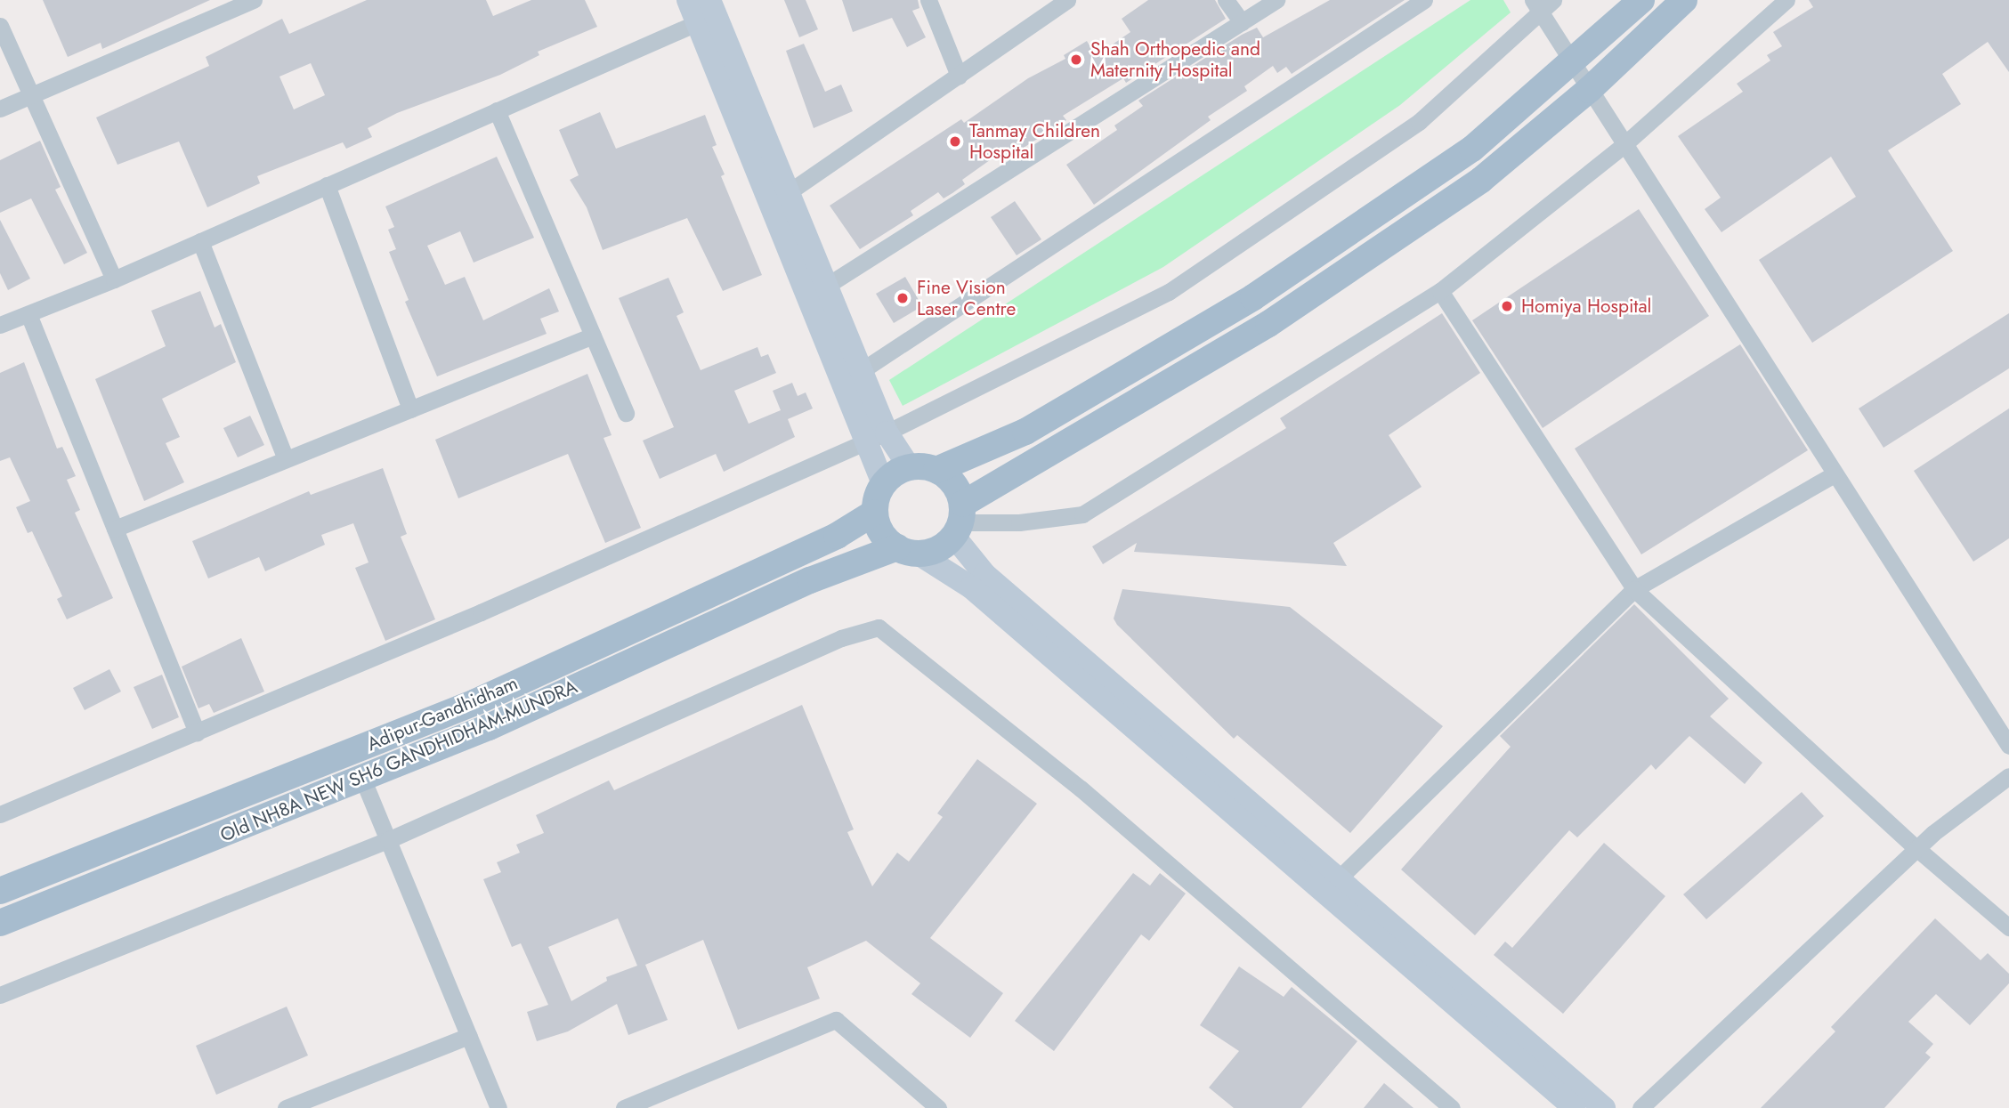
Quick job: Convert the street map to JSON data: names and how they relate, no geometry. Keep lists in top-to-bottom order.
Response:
{
  "streets": {
    "main road": ["Adipur-Gandhidham", "Old NH8A NEW SH6 GANDHIDHAM-MUNDRA"]
  },
  "crossings": [
    ["Adipur-Gandhidham", "Old NH8A NEW SH6 GANDHIDHAM-MUNDRA"]
  ],
  "places": [
    "Shah Orthopedic and Maternity Hospital",
    "Tanmay Children Hospital",
    "Fine Vision Laser Centre",
    "Homiya Hospital"
  ]
}
